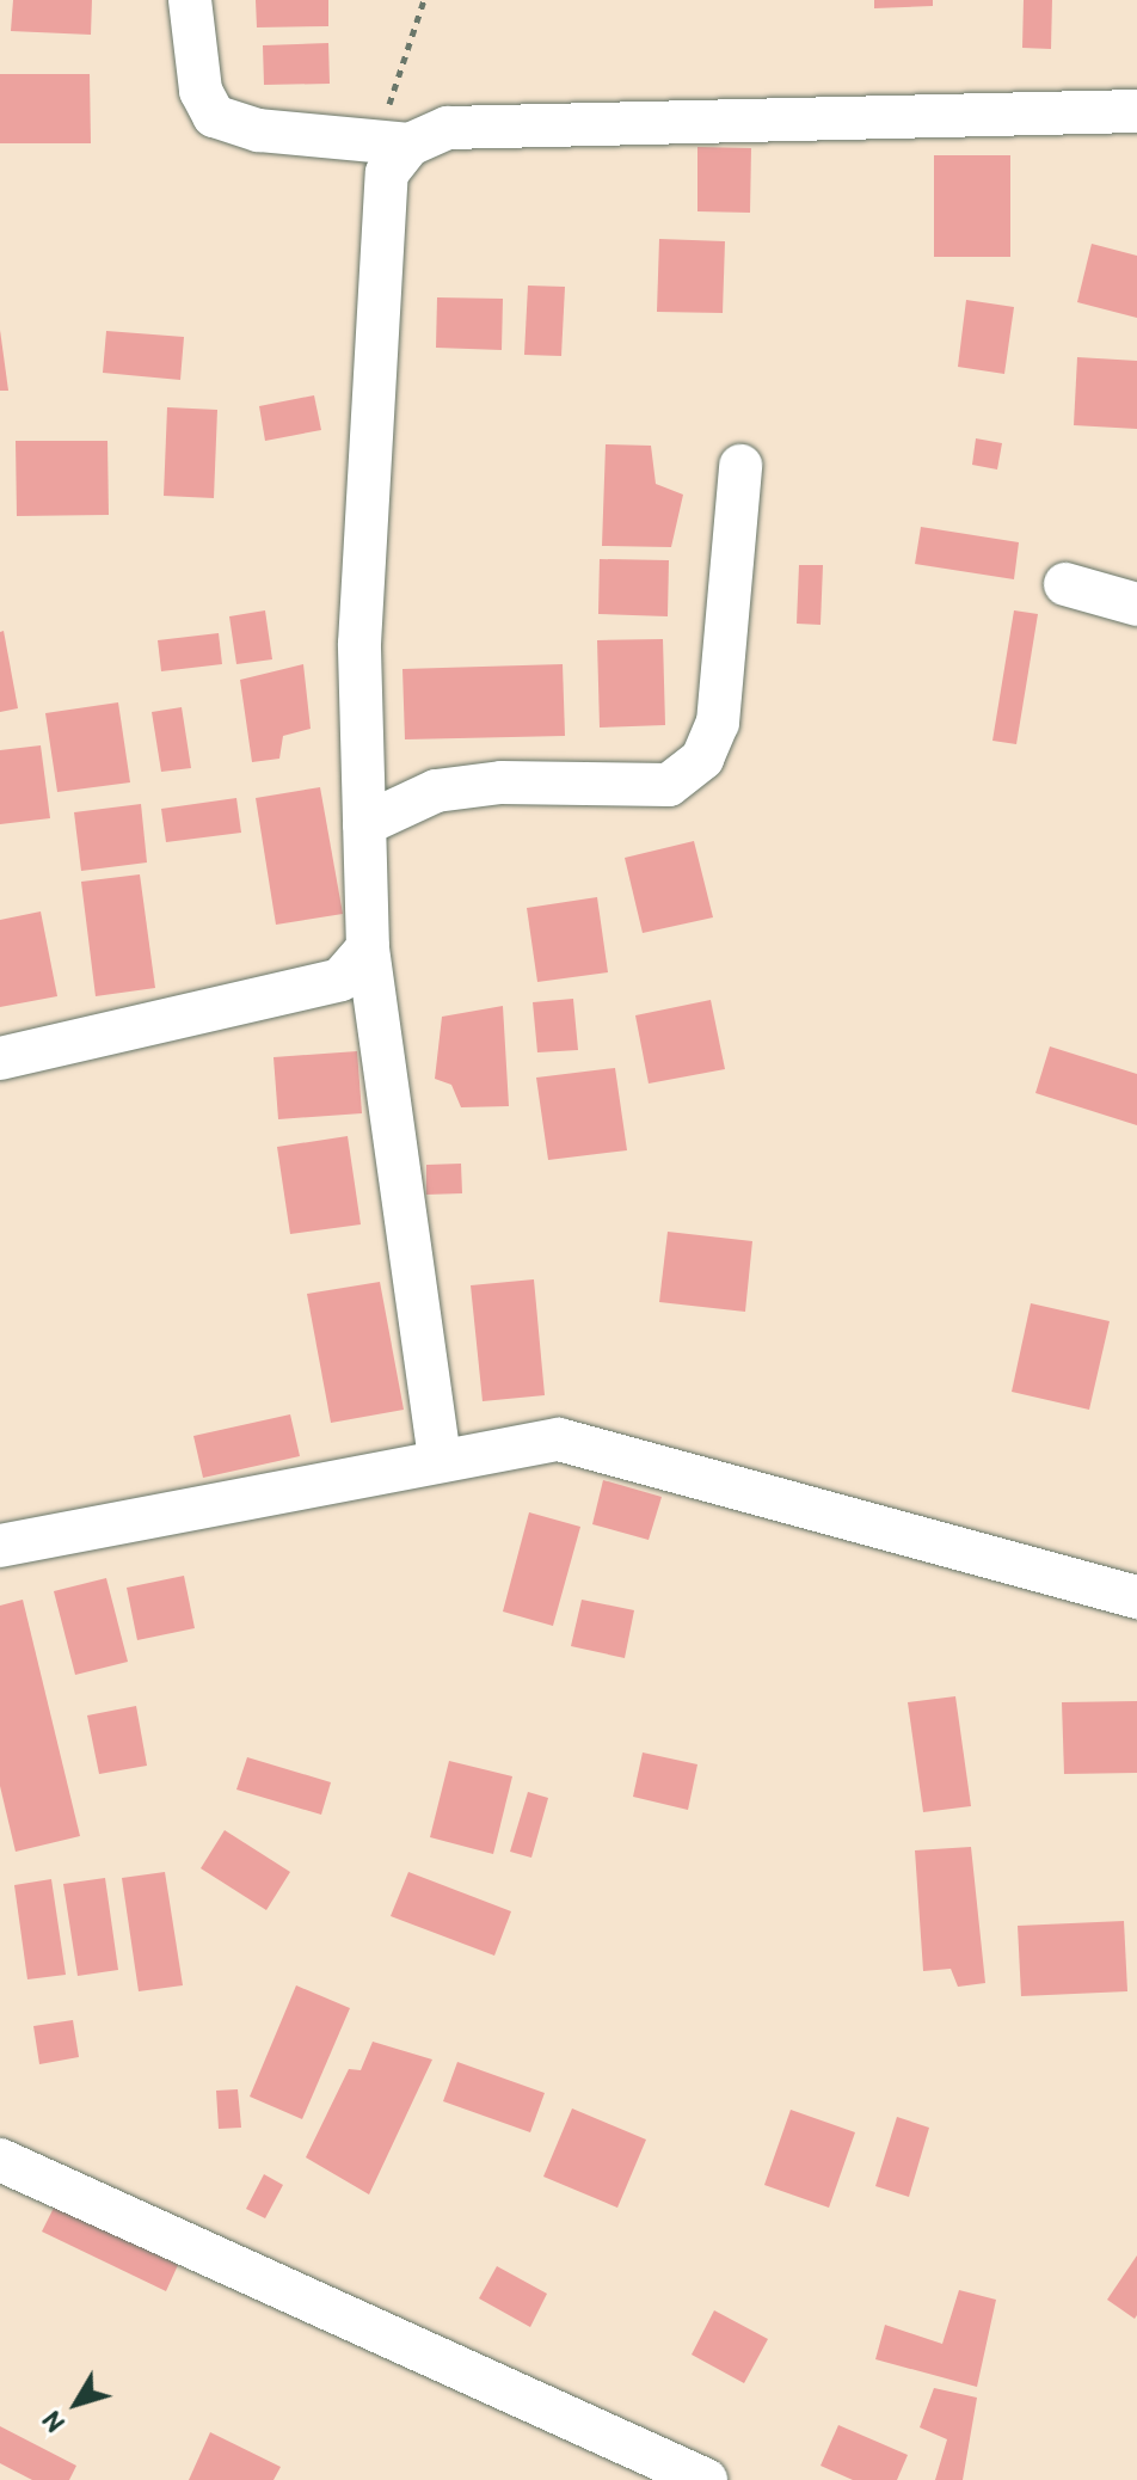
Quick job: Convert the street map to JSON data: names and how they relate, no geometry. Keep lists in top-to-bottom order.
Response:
{
  "north": "bottom left"
}
